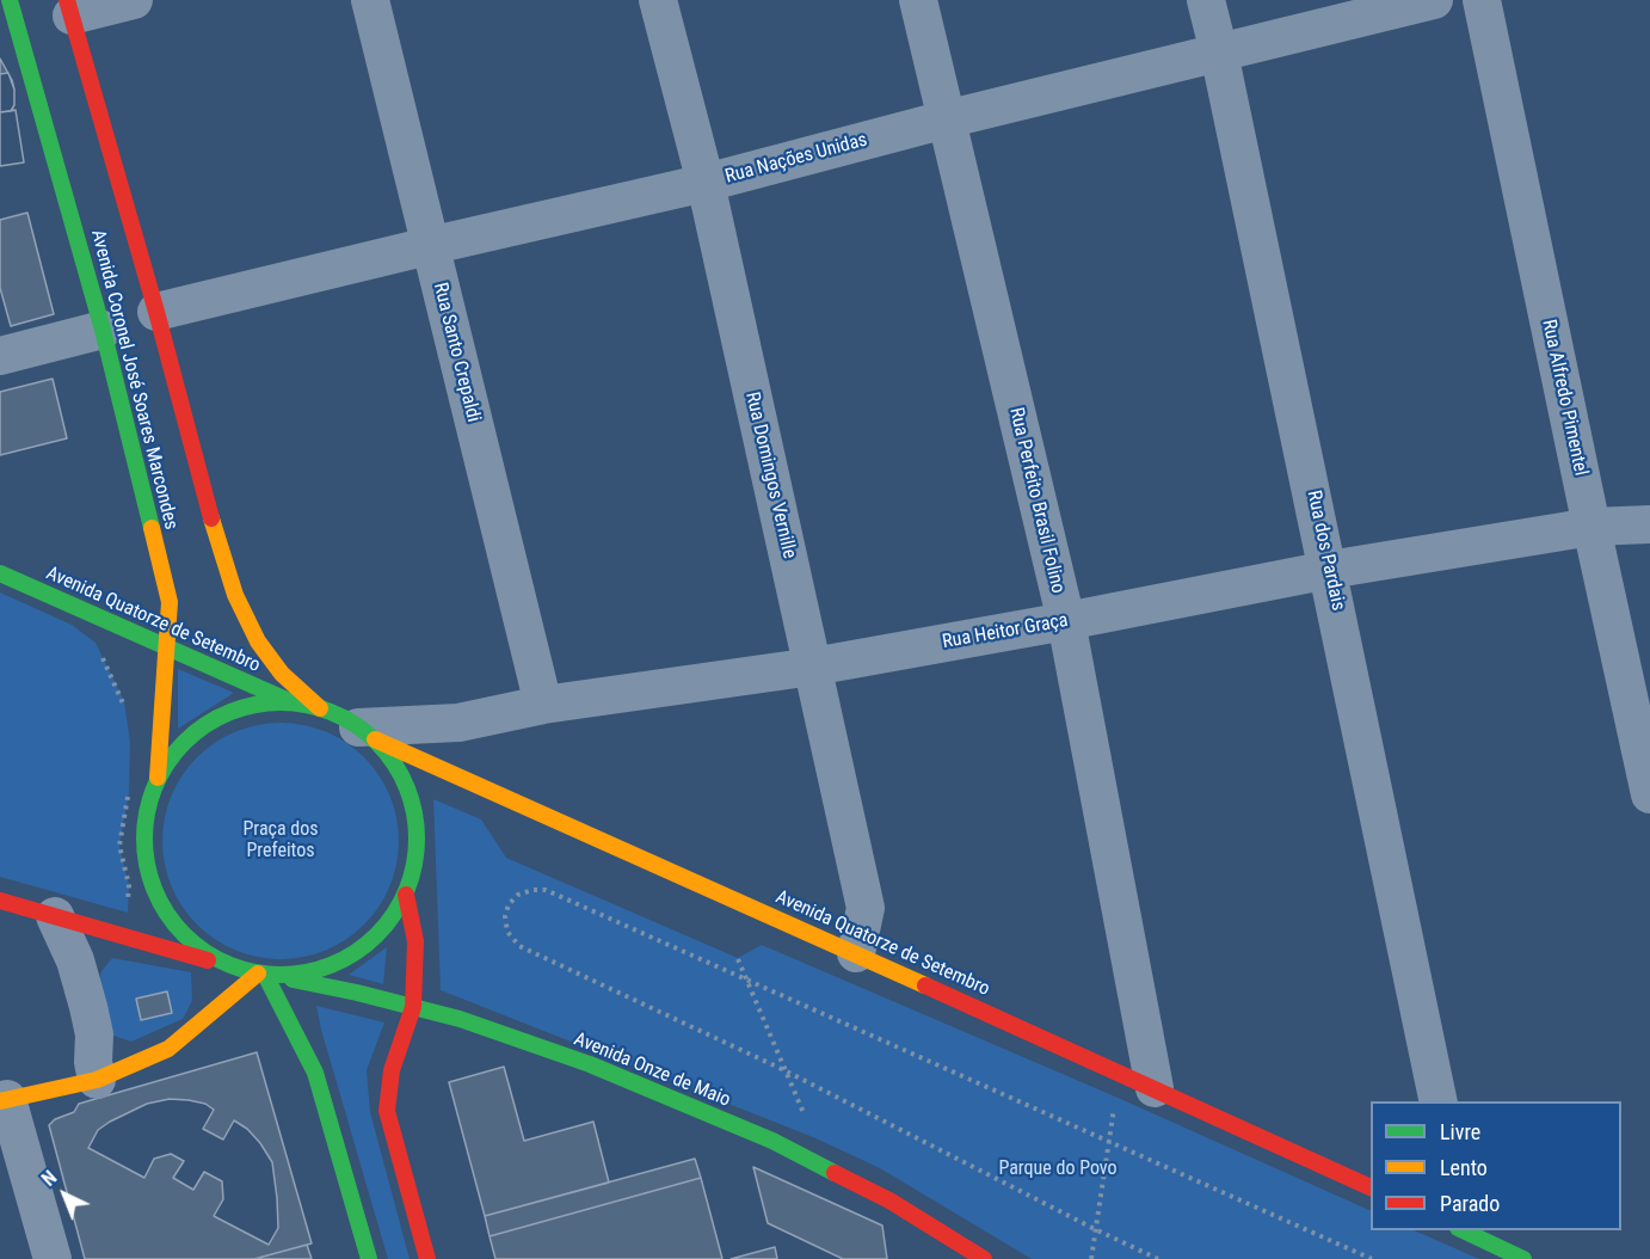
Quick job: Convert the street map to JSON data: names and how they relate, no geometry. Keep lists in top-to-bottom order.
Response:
{
  "streets": {
    "main road": ["Avenida Coronel José Soares Marcondes", "Avenida Quatorze de Setembro", "Avenida Onze de Maio"],
    "street": [
      "Rua Nações Unidas",
      "Rua Santo Crepaldi",
      "Rua Alfredo Pimentel",
      "Rua Domingos Vernille",
      "Rua Perfeito Brasil Folino",
      "Rua dos Pardais",
      "Rua Heitor Graça"
    ]
  },
  "crossings": [
    ["Rua Nações Unidas", "Rua Santo Crepaldi"],
    ["Rua Nações Unidas", "Avenida Coronel José Soares Marcondes"],
    ["Rua Nações Unidas", "Rua Domingos Vernille"],
    ["Rua Nações Unidas", "Rua Perfeito Brasil Folino"],
    ["Rua Nações Unidas", "Rua dos Pardais"],
    ["Rua Santo Crepaldi", "Rua Heitor Graça"],
    ["Avenida Coronel José Soares Marcondes", "Avenida Quatorze de Setembro"],
    ["Rua Alfredo Pimentel", "Rua Heitor Graça"],
    ["Rua Domingos Vernille", "Avenida Quatorze de Setembro"],
    ["Rua Domingos Vernille", "Rua Heitor Graça"],
    ["Rua Perfeito Brasil Folino", "Avenida Quatorze de Setembro"],
    ["Rua Perfeito Brasil Folino", "Rua Heitor Graça"],
    ["Rua dos Pardais", "Rua Heitor Graça"],
    ["Avenida Quatorze de Setembro", "Rua Heitor Graça"]
  ],
  "parks": ["Praça dos Prefeitos", "Parque do Povo"],
  "legend": ["Livre", "Lento", "Parado"],
  "north": "top left"
}
